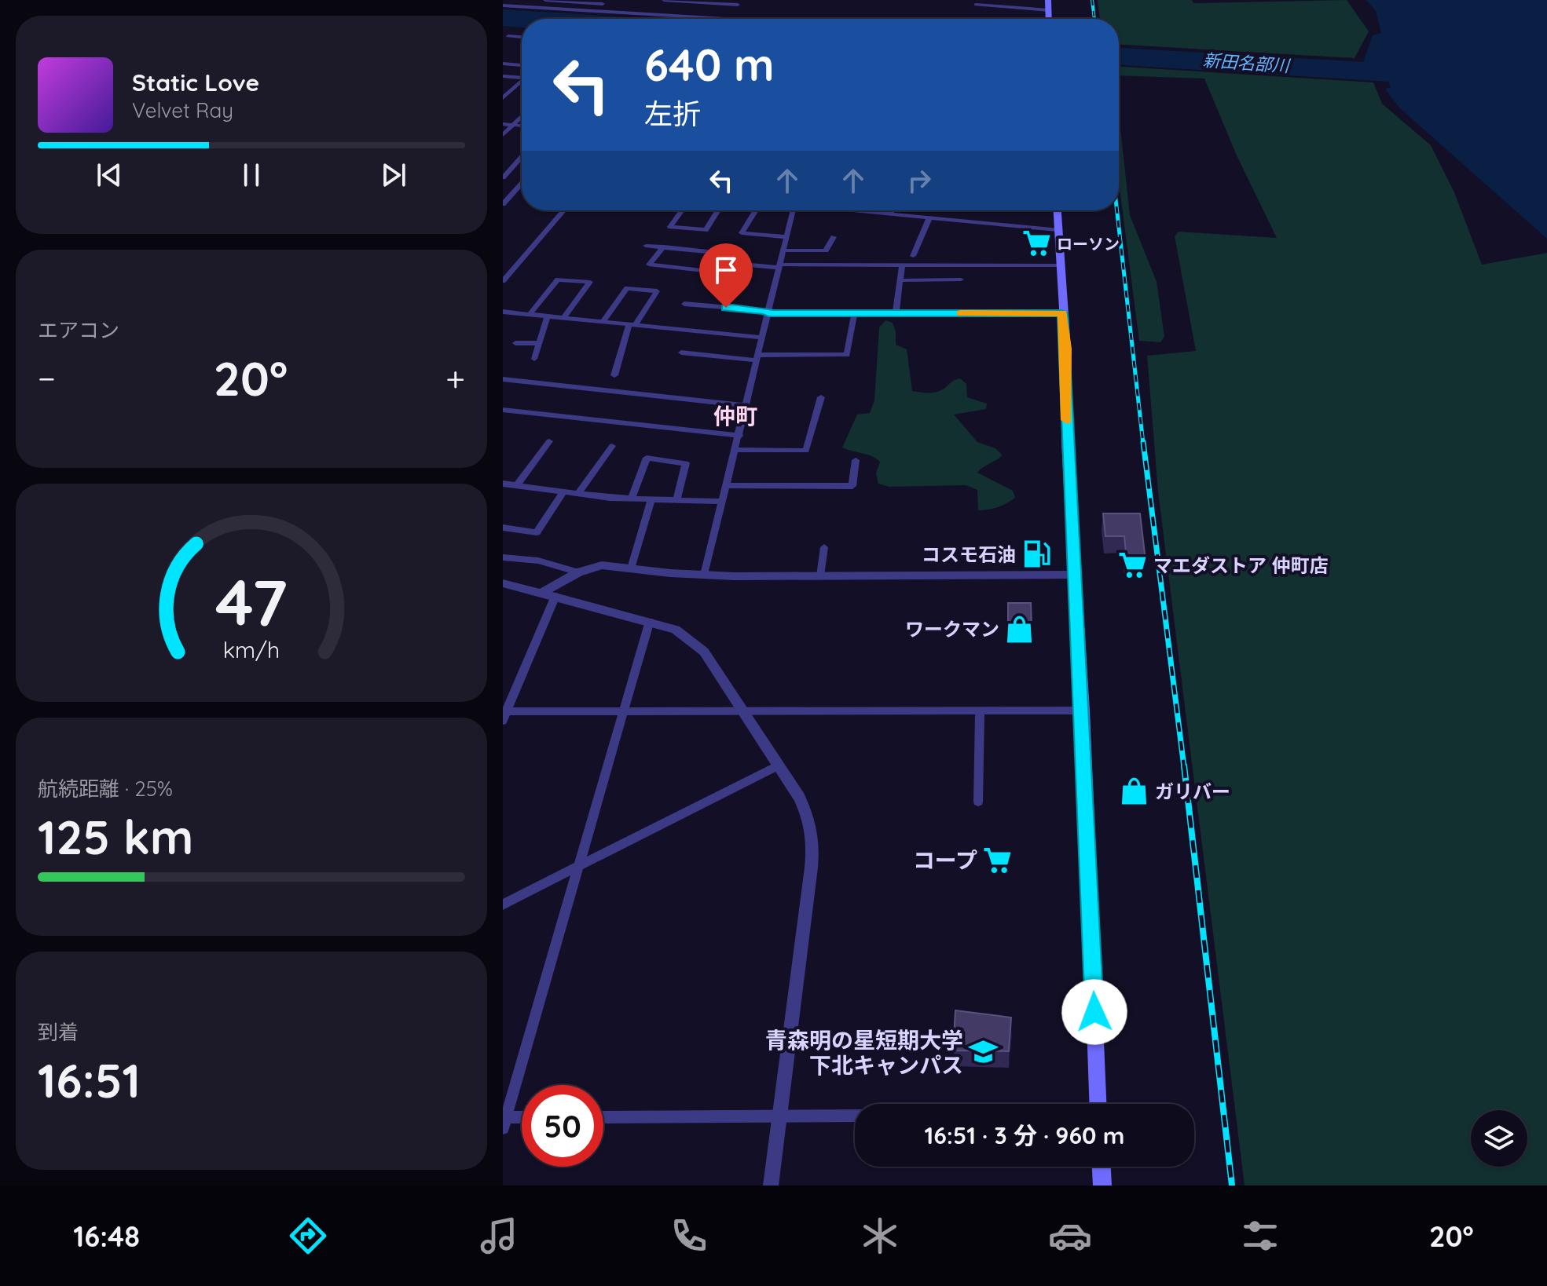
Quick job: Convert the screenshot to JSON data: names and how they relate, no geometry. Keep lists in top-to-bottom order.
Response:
{
  "districts": ["仲町"],
  "water": ["新田名部川"],
  "places": {
    "supermarket": ["ローソン", "マエダストア 仲町店", "コープ"],
    "fuel station": ["コスモ石油"],
    "shop": ["ワークマン", "ガリバー"],
    "school or university": ["青森明の星短期大学 下北キャンパス"]
  },
  "page": {
    "turn": ["640 m", "左折"],
    "song": ["Static Love", "Velvet Ray"],
    "tile": [
      "エアコン",
      ["航続距離 · 25%", "125 km"],
      ["到着", "16:51"]
    ],
    "heat": ["−", "20°", "+"],
    "limit": "50",
    "trip": "16:51 · 3 分 · 960 m",
    "tabs": ["16:48", "20°"],
    "gauge": ["47", "km/h"]
  }
}
